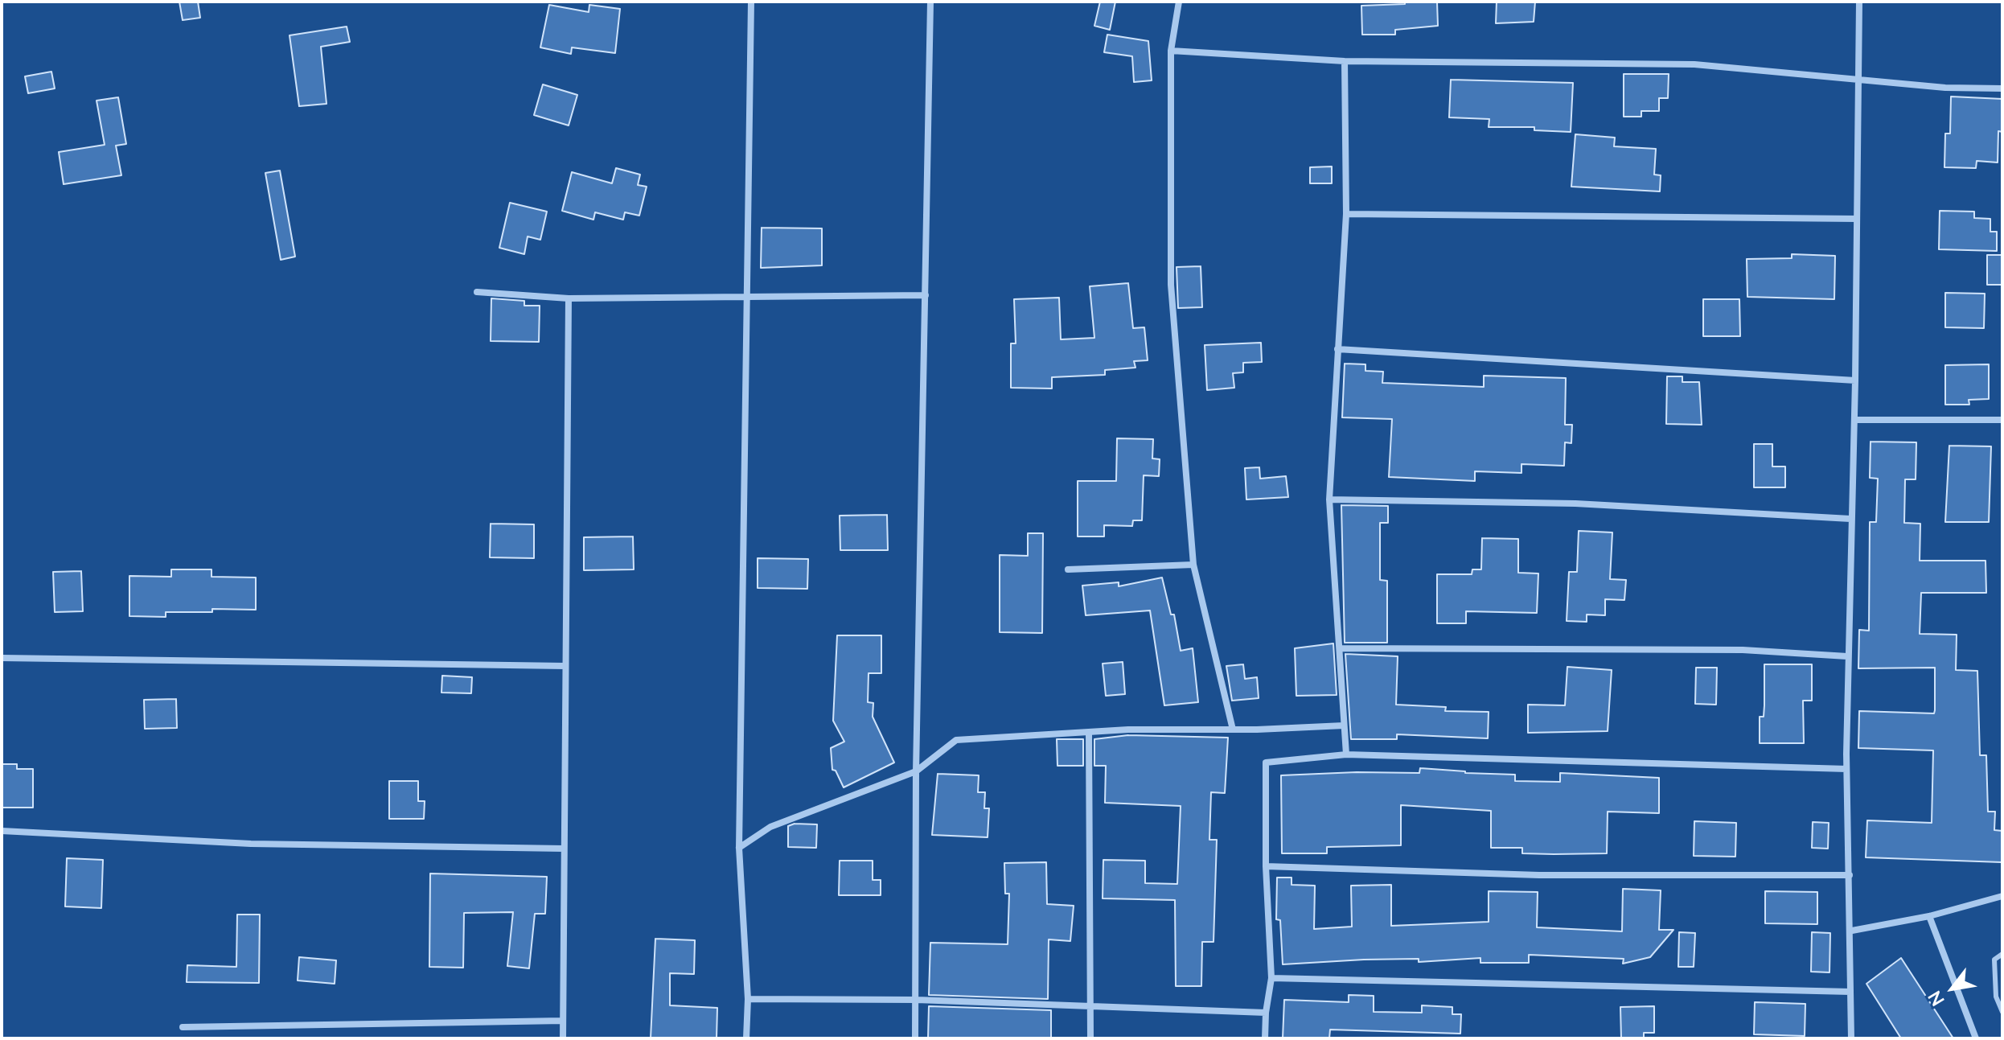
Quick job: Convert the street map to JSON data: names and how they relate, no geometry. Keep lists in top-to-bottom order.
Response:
{
  "north": "bottom left"
}
